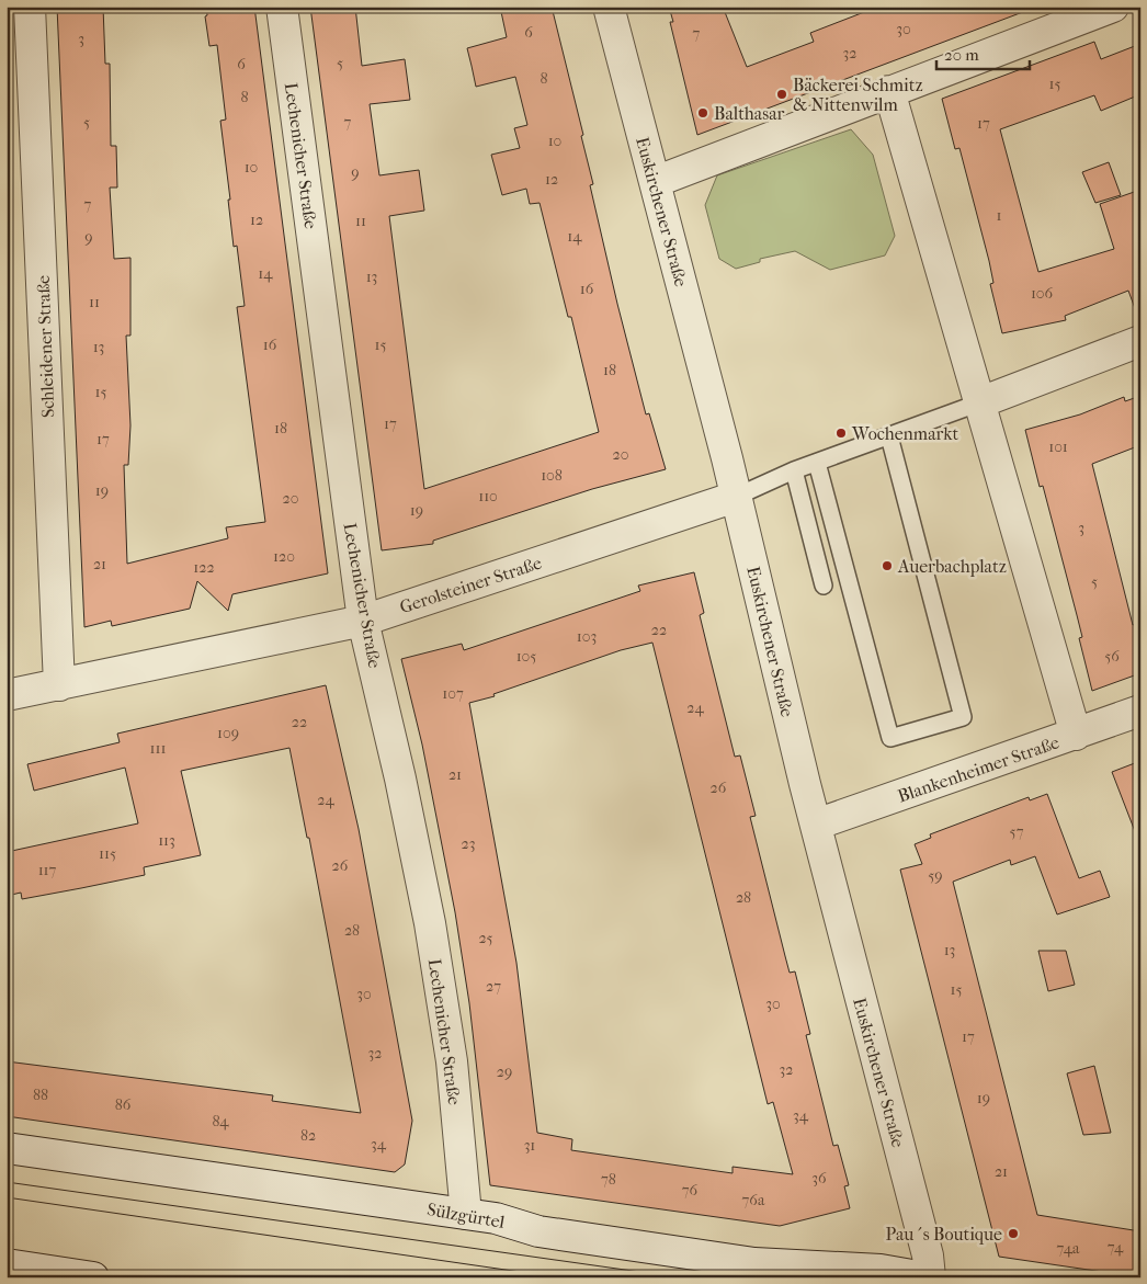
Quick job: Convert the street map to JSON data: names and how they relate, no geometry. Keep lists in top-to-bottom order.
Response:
{
  "streets": {
    "street": [
      "Lechenicher Straße",
      "Euskirchener Straße",
      "Schleidener Straße",
      "Gerolsteiner Straße",
      "Blankenheimer Straße",
      "Sülzgürtel"
    ]
  },
  "crossings": [
    ["Lechenicher Straße", "Gerolsteiner Straße"],
    ["Lechenicher Straße", "Sülzgürtel"],
    ["Euskirchener Straße", "Gerolsteiner Straße"],
    ["Euskirchener Straße", "Blankenheimer Straße"],
    ["Schleidener Straße", "Gerolsteiner Straße"]
  ],
  "places": [
    "Bäckerei Schmitz & Nittenwilm",
    "Balthasar",
    "Wochenmarkt",
    "Auerbachplatz",
    "Pau´s Boutique"
  ],
  "house_numbers": [
    "30",
    "6",
    "7",
    "3",
    "32",
    "5",
    "6",
    "8",
    "15",
    "8",
    "5",
    "7",
    "17",
    "10",
    "10",
    "9",
    "12",
    "7",
    "1",
    "12",
    "11",
    "14",
    "9",
    "14",
    "13",
    "16",
    "106",
    "11",
    "16",
    "15",
    "13",
    "18",
    "15",
    "17",
    "18",
    "17",
    "101",
    "20",
    "108",
    "19",
    "110",
    "20",
    "19",
    "3",
    "120",
    "21",
    "122",
    "5",
    "22",
    "103",
    "105",
    "56",
    "107",
    "24",
    "22",
    "109",
    "111",
    "21",
    "26",
    "24",
    "57",
    "113",
    "23",
    "115",
    "26",
    "117",
    "59",
    "28",
    "28",
    "25",
    "13",
    "27",
    "15",
    "30",
    "30",
    "17",
    "32",
    "32",
    "29",
    "88",
    "19",
    "86",
    "34",
    "84",
    "82",
    "34",
    "31",
    "21",
    "36",
    "78",
    "76",
    "76a",
    "74",
    "74a"
  ],
  "scale_bar": "20 m"
}
